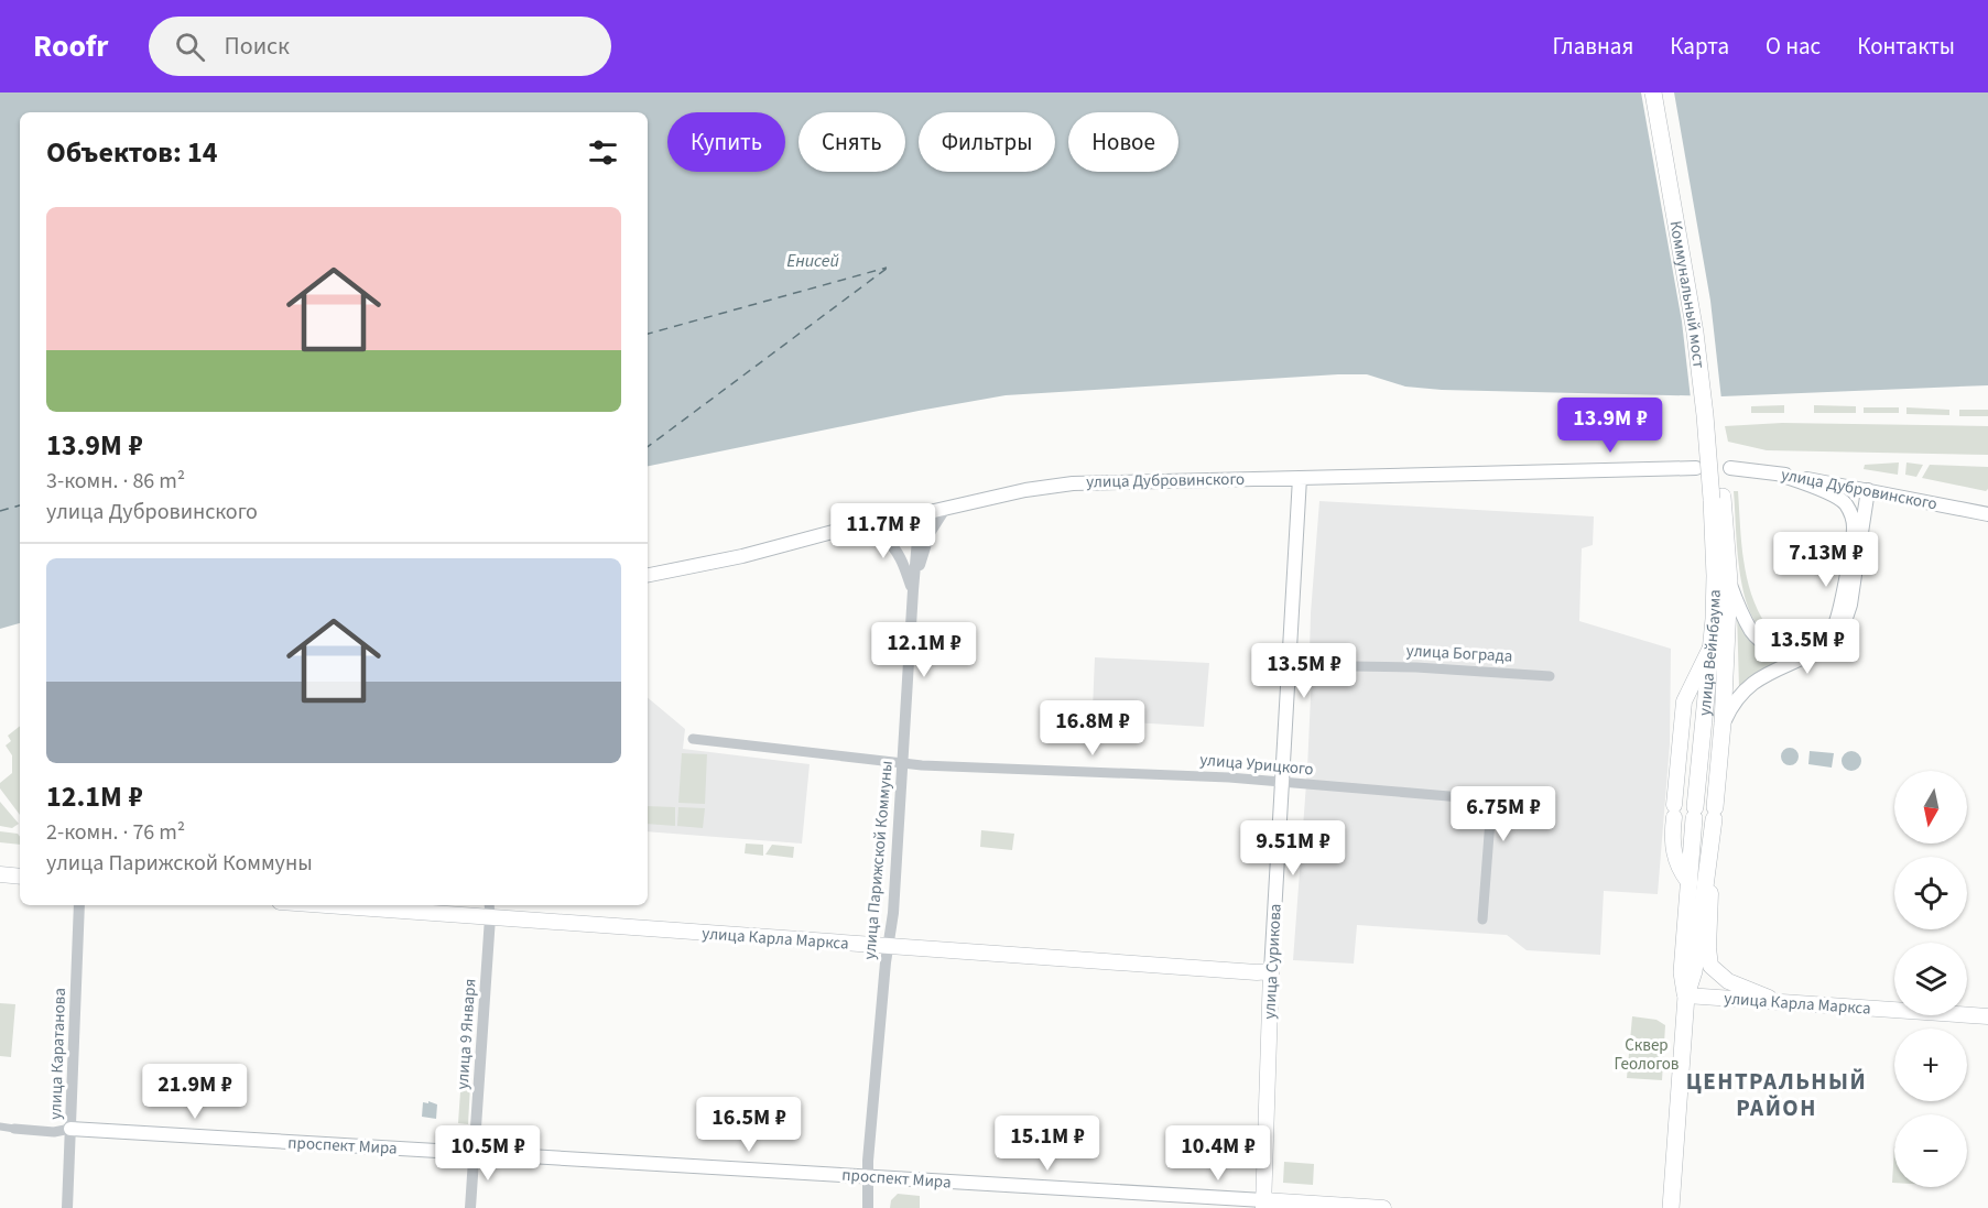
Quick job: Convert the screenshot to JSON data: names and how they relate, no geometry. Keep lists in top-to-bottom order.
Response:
{
  "streets": {
    "highway": ["Коммунальный мост", "улица Вейнбаума"],
    "main road": [
      "улица Дубровинского",
      "улица Карла Маркса",
      "улица Сурикова",
      "проспект Мира"
    ],
    "street": [
      "улица Бограда",
      "улица Урицкого",
      "улица Парижской Коммуны",
      "улица 9 Января",
      "улица Каратанова"
    ]
  },
  "crossings": [
    ["Коммунальный мост", "улица Вейнбаума"],
    ["улица Дубровинского", "улица Парижской Коммуны"],
    ["улица Дубровинского", "улица Сурикова"],
    ["улица Бограда", "улица Сурикова"],
    ["улица Вейнбаума", "улица Карла Маркса"],
    ["улица Урицкого", "улица Парижской Коммуны"],
    ["улица Урицкого", "улица Сурикова"],
    ["улица Парижской Коммуны", "улица Карла Маркса"],
    ["улица Парижской Коммуны", "проспект Мира"],
    ["улица Карла Маркса", "улица Сурикова"],
    ["улица Карла Маркса", "улица 9 Января"],
    ["улица Сурикова", "проспект Мира"],
    ["улица 9 Января", "проспект Мира"],
    ["улица Каратанова", "проспект Мира"]
  ],
  "districts": ["ЦЕНТРАЛЬНЫЙ РАЙОН"],
  "water": ["Енисей"],
  "parks": ["Сквер Геологов"],
  "north": "bottom",
  "page": {
    "header": "Roofr",
    "search": "Поиск",
    "nav": [
      "Главная",
      "Карта",
      "О нас",
      "Контакты"
    ],
    "chip": [
      "Купить",
      "Снять",
      "Фильтры",
      "Новое"
    ],
    "heading": "Объектов: 14",
    "list": [
      {
        "name": "13.9M ₽",
        "note": "3-комн. · 86 m² · улица Дубровинского"
      },
      {
        "name": "12.1M ₽",
        "note": "2-комн. · 76 m² · улица Парижской Коммуны"
      }
    ],
    "price": [
      "13.9M ₽",
      "11.7M ₽",
      "7.13M ₽",
      "13.5M ₽",
      "12.1M ₽",
      "13.5M ₽",
      "16.8M ₽",
      "6.75M ₽",
      "9.51M ₽",
      "21.9M ₽",
      "16.5M ₽",
      "15.1M ₽",
      "10.5M ₽",
      "10.4M ₽"
    ],
    "map_buttons": ["+", "−"]
  }
}
